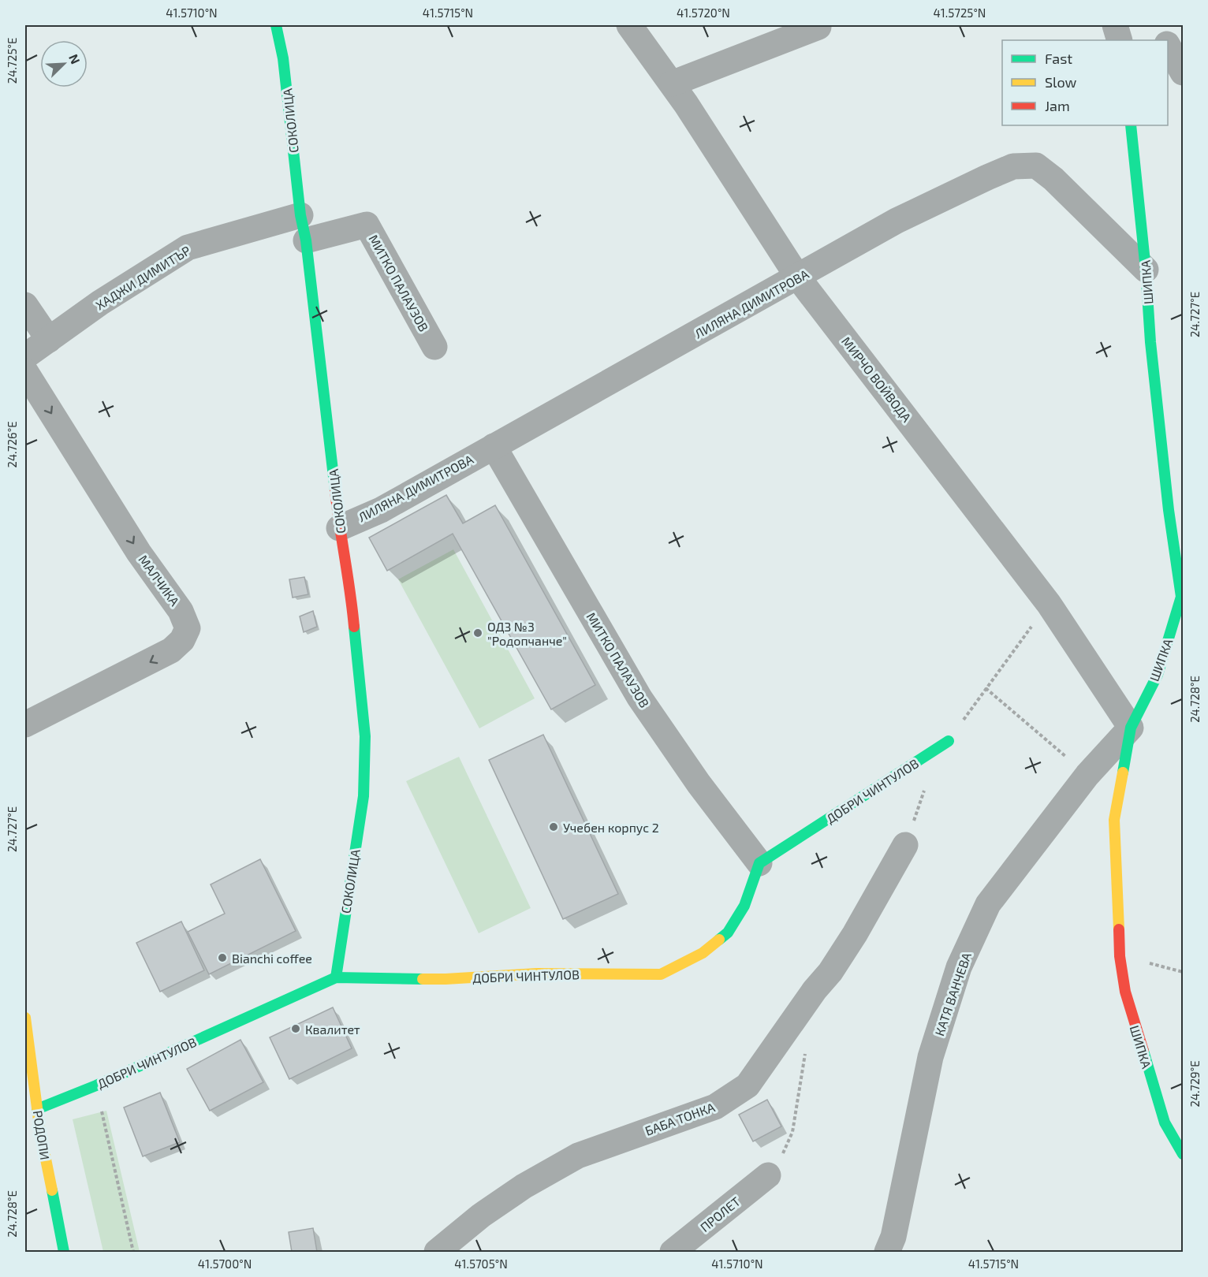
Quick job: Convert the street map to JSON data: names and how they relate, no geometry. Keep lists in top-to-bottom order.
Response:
{
  "streets": {
    "street": [
      "СОКОЛИЦА",
      "ХАДЖИ ДИМИТЪР",
      "ШИПКА",
      "МИТКО ПАЛАУЗОВ",
      "ЛИЛЯНА ДИМИТРОВА",
      "МИРЧО ВОЙВОДА",
      "МАЛЧИКА",
      "ДОБРИ ЧИНТУЛОВ",
      "КАТЯ ВАНЧЕВА",
      "БАБА ТОНКА",
      "РОДОПИ",
      "ПРОЛЕТ"
    ]
  },
  "crossings": [
    ["СОКОЛИЦА", "ХАДЖИ ДИМИТЪР"],
    ["СОКОЛИЦА", "МИТКО ПАЛАУЗОВ"],
    ["СОКОЛИЦА", "ЛИЛЯНА ДИМИТРОВА"],
    ["СОКОЛИЦА", "ДОБРИ ЧИНТУЛОВ"],
    ["ШИПКА", "ЛИЛЯНА ДИМИТРОВА"],
    ["ШИПКА", "МИРЧО ВОЙВОДА"],
    ["ШИПКА", "КАТЯ ВАНЧЕВА"],
    ["МИТКО ПАЛАУЗОВ", "ЛИЛЯНА ДИМИТРОВА"],
    ["МИТКО ПАЛАУЗОВ", "ДОБРИ ЧИНТУЛОВ"],
    ["ЛИЛЯНА ДИМИТРОВА", "МИРЧО ВОЙВОДА"],
    ["МИРЧО ВОЙВОДА", "КАТЯ ВАНЧЕВА"],
    ["ДОБРИ ЧИНТУЛОВ", "РОДОПИ"]
  ],
  "places": [
    "ОДЗ №3 \"Родопчанче\"",
    "Учебен корпус 2",
    "Bianchi coffee",
    "Квалитет"
  ],
  "legend": ["Fast", "Slow", "Jam"],
  "north": "top right",
  "coordinates": [
    "41.5710°N",
    "41.5715°N",
    "41.5720°N",
    "41.5725°N",
    "24.725°E",
    "24.727°E",
    "24.726°E",
    "24.728°E",
    "24.729°E",
    "41.5700°N",
    "41.5705°N"
  ]
}
